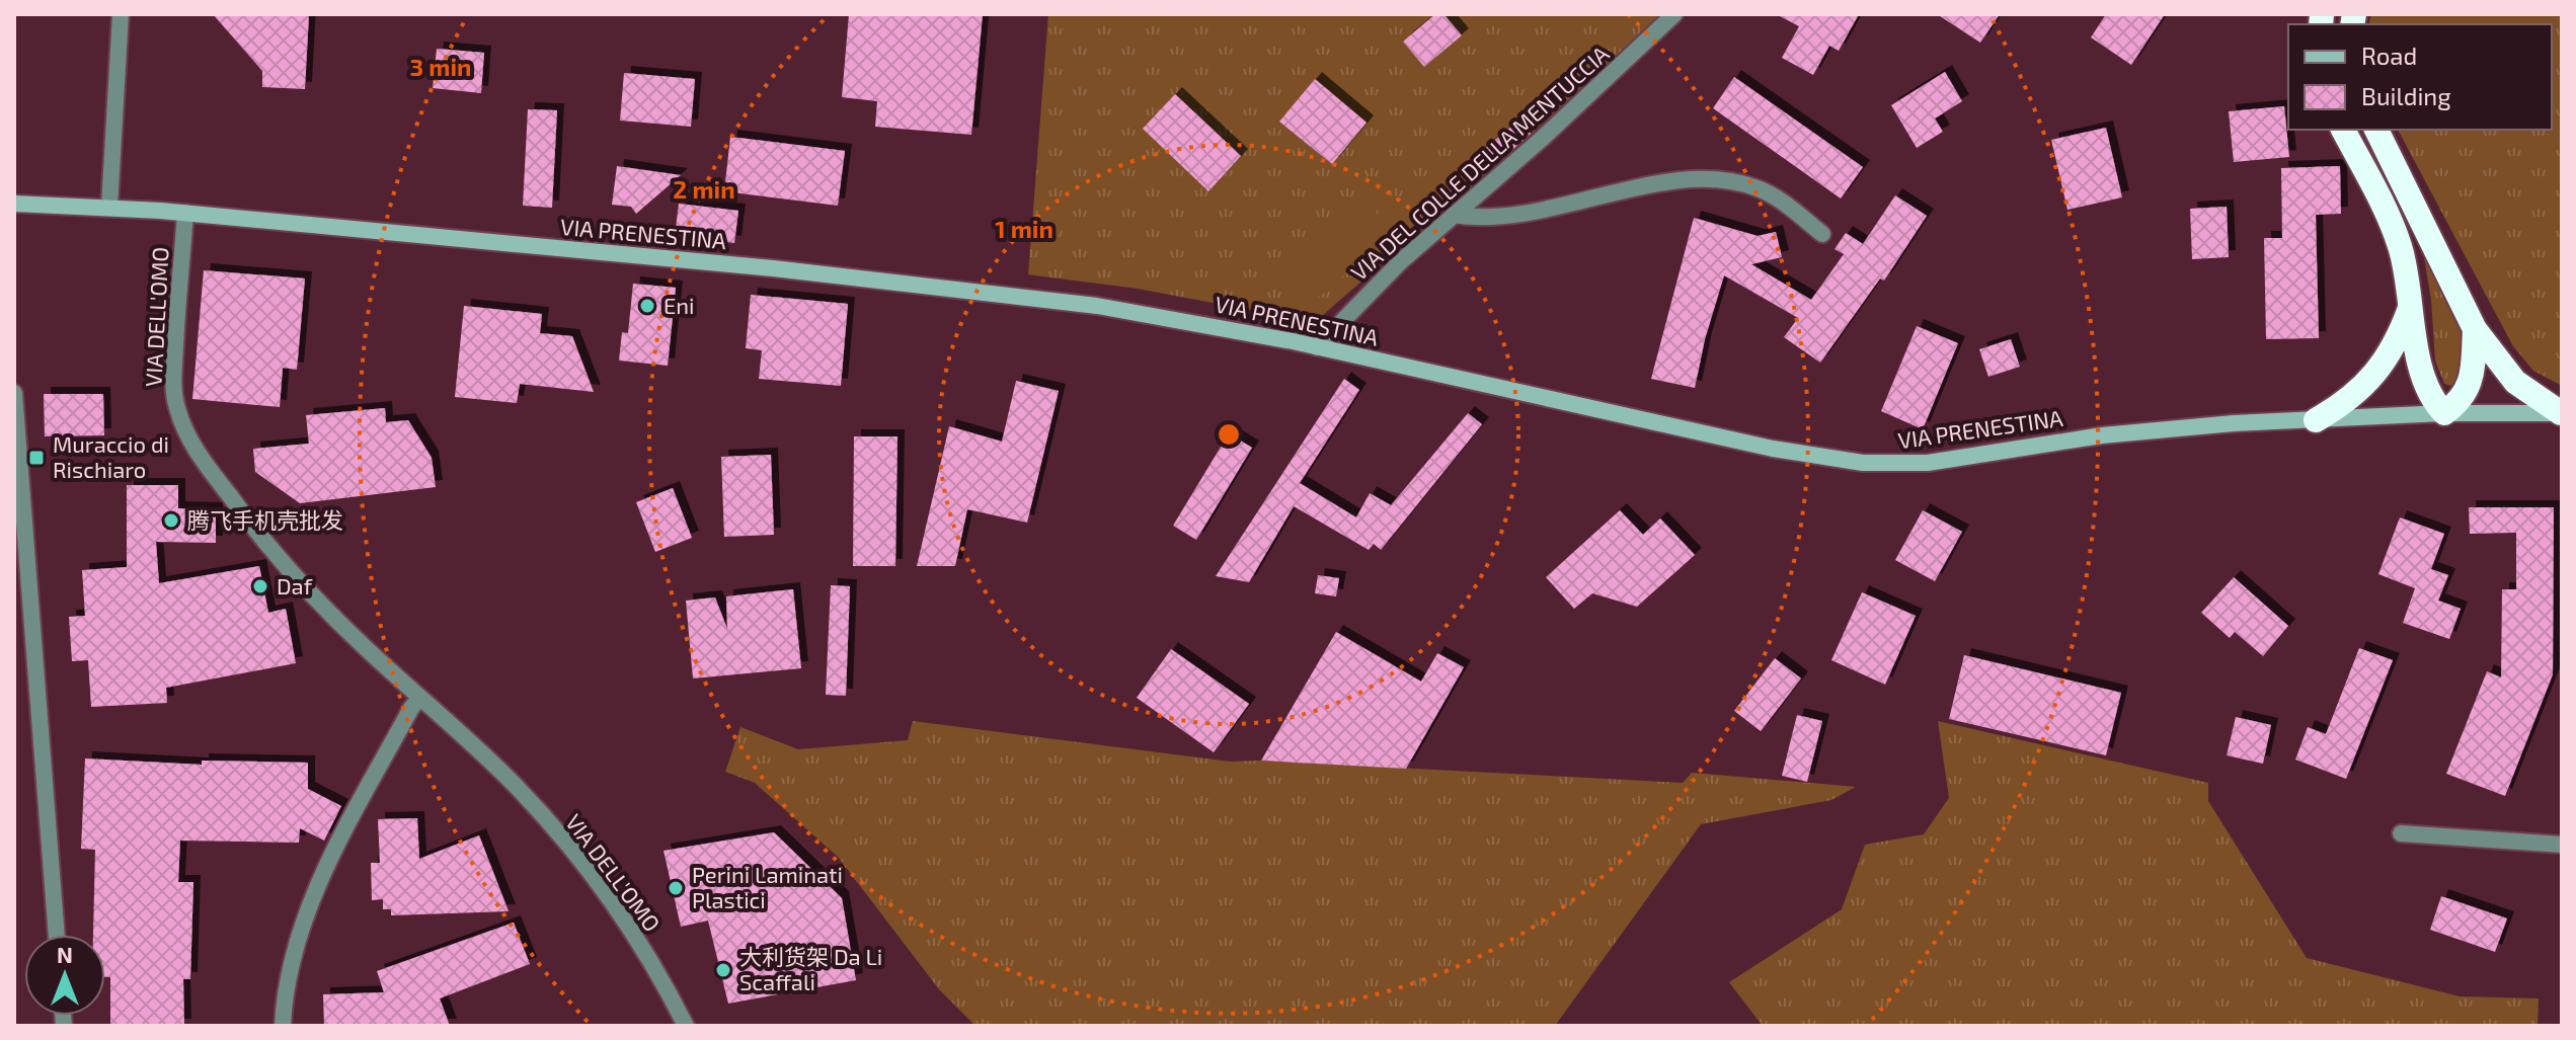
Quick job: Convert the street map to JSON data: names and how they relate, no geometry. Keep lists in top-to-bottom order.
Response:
{
  "streets": {
    "main road": ["VIA PRENESTINA"],
    "street": ["VIA DEL COLLE DELLA MENTUCCIA", "VIA DELL'OMO"]
  },
  "crossings": [
    ["VIA DEL COLLE DELLA MENTUCCIA", "VIA PRENESTINA"],
    ["VIA PRENESTINA", "VIA DELL'OMO"]
  ],
  "places": {
    "other": [
      "Eni",
      "腾飞手机壳批发",
      "Daf",
      "Perini Laminati Plastici",
      "大利货架 Da Li Scaffali"
    ],
    "transit": ["Muraccio di Rischiaro"]
  },
  "legend": ["Road", "Building"],
  "north": "top",
  "rings": ["3 min", "2 min", "1 min"]
}
